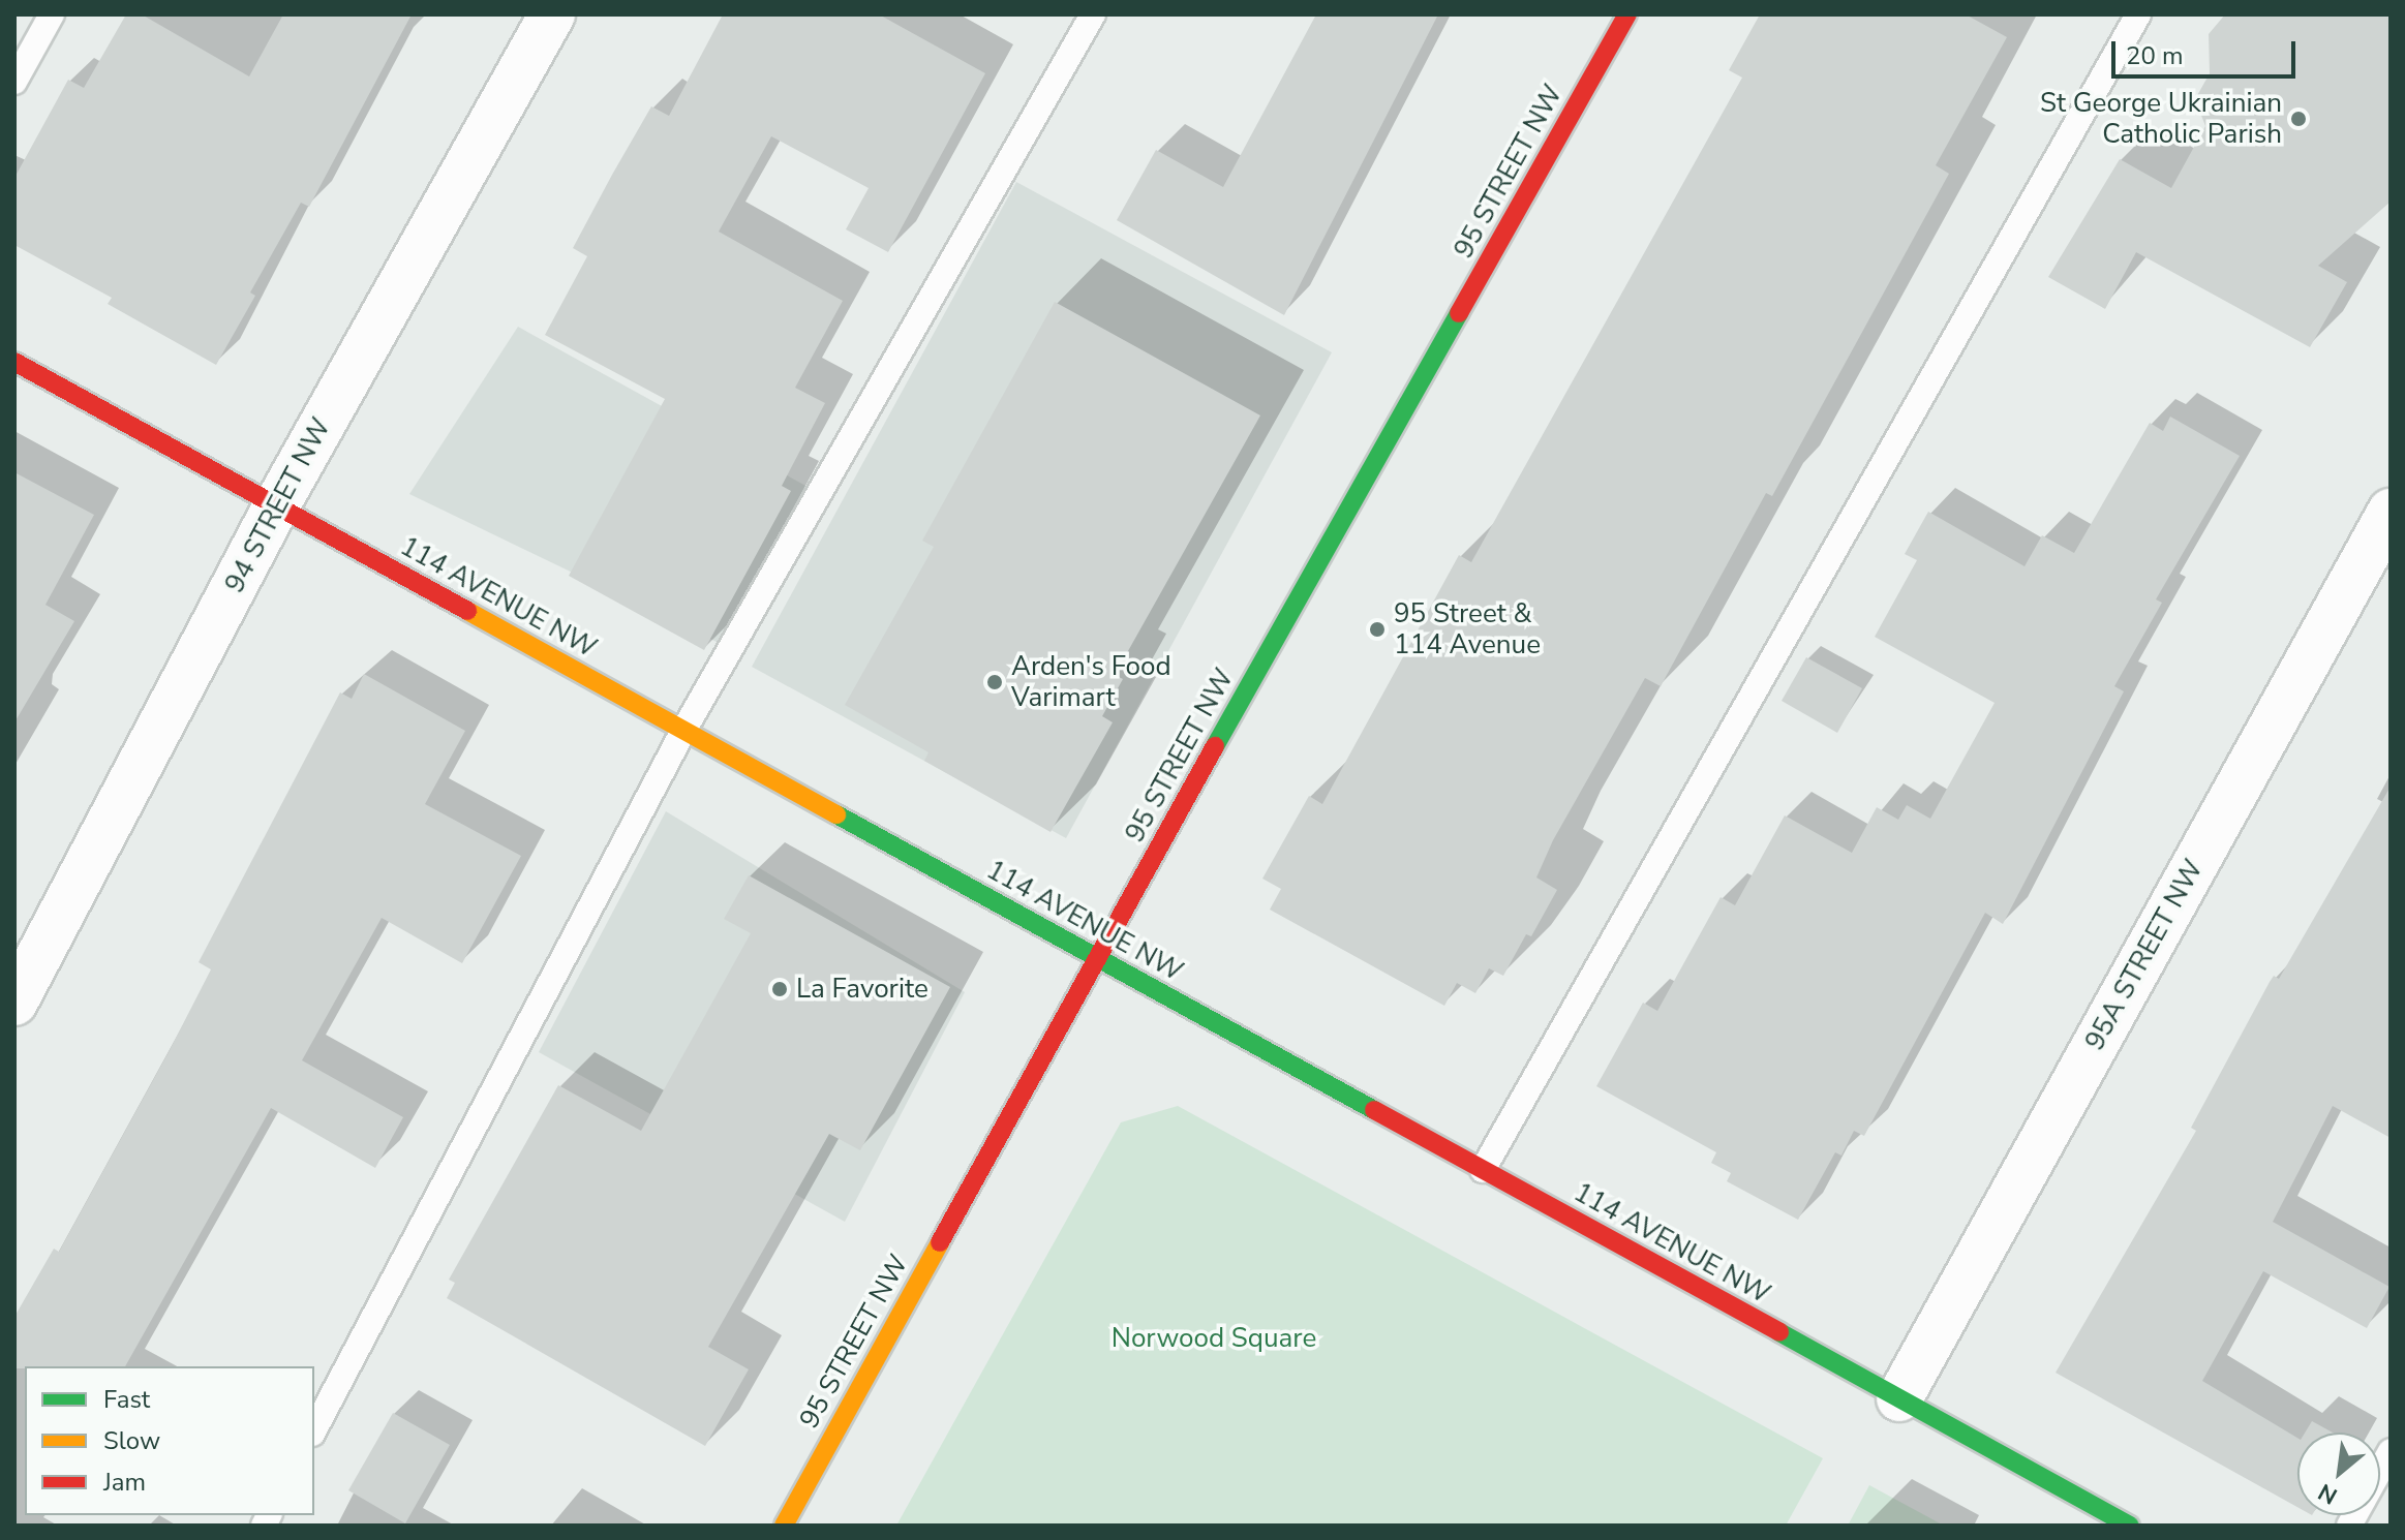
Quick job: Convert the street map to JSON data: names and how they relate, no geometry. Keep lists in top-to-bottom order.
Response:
{
  "streets": {
    "street": [
      "95 STREET NW",
      "94 STREET NW",
      "114 AVENUE NW",
      "95A STREET NW"
    ]
  },
  "crossings": [
    ["95 STREET NW", "114 AVENUE NW"],
    ["94 STREET NW", "114 AVENUE NW"],
    ["114 AVENUE NW", "95A STREET NW"]
  ],
  "parks": ["Norwood Square"],
  "places": [
    "St George Ukrainian Catholic Parish",
    "95 Street & 114 Avenue",
    "Arden's Food Varimart",
    "La Favorite"
  ],
  "legend": ["Fast", "Slow", "Jam"],
  "scale_bar": "20 m",
  "north": "bottom left"
}
